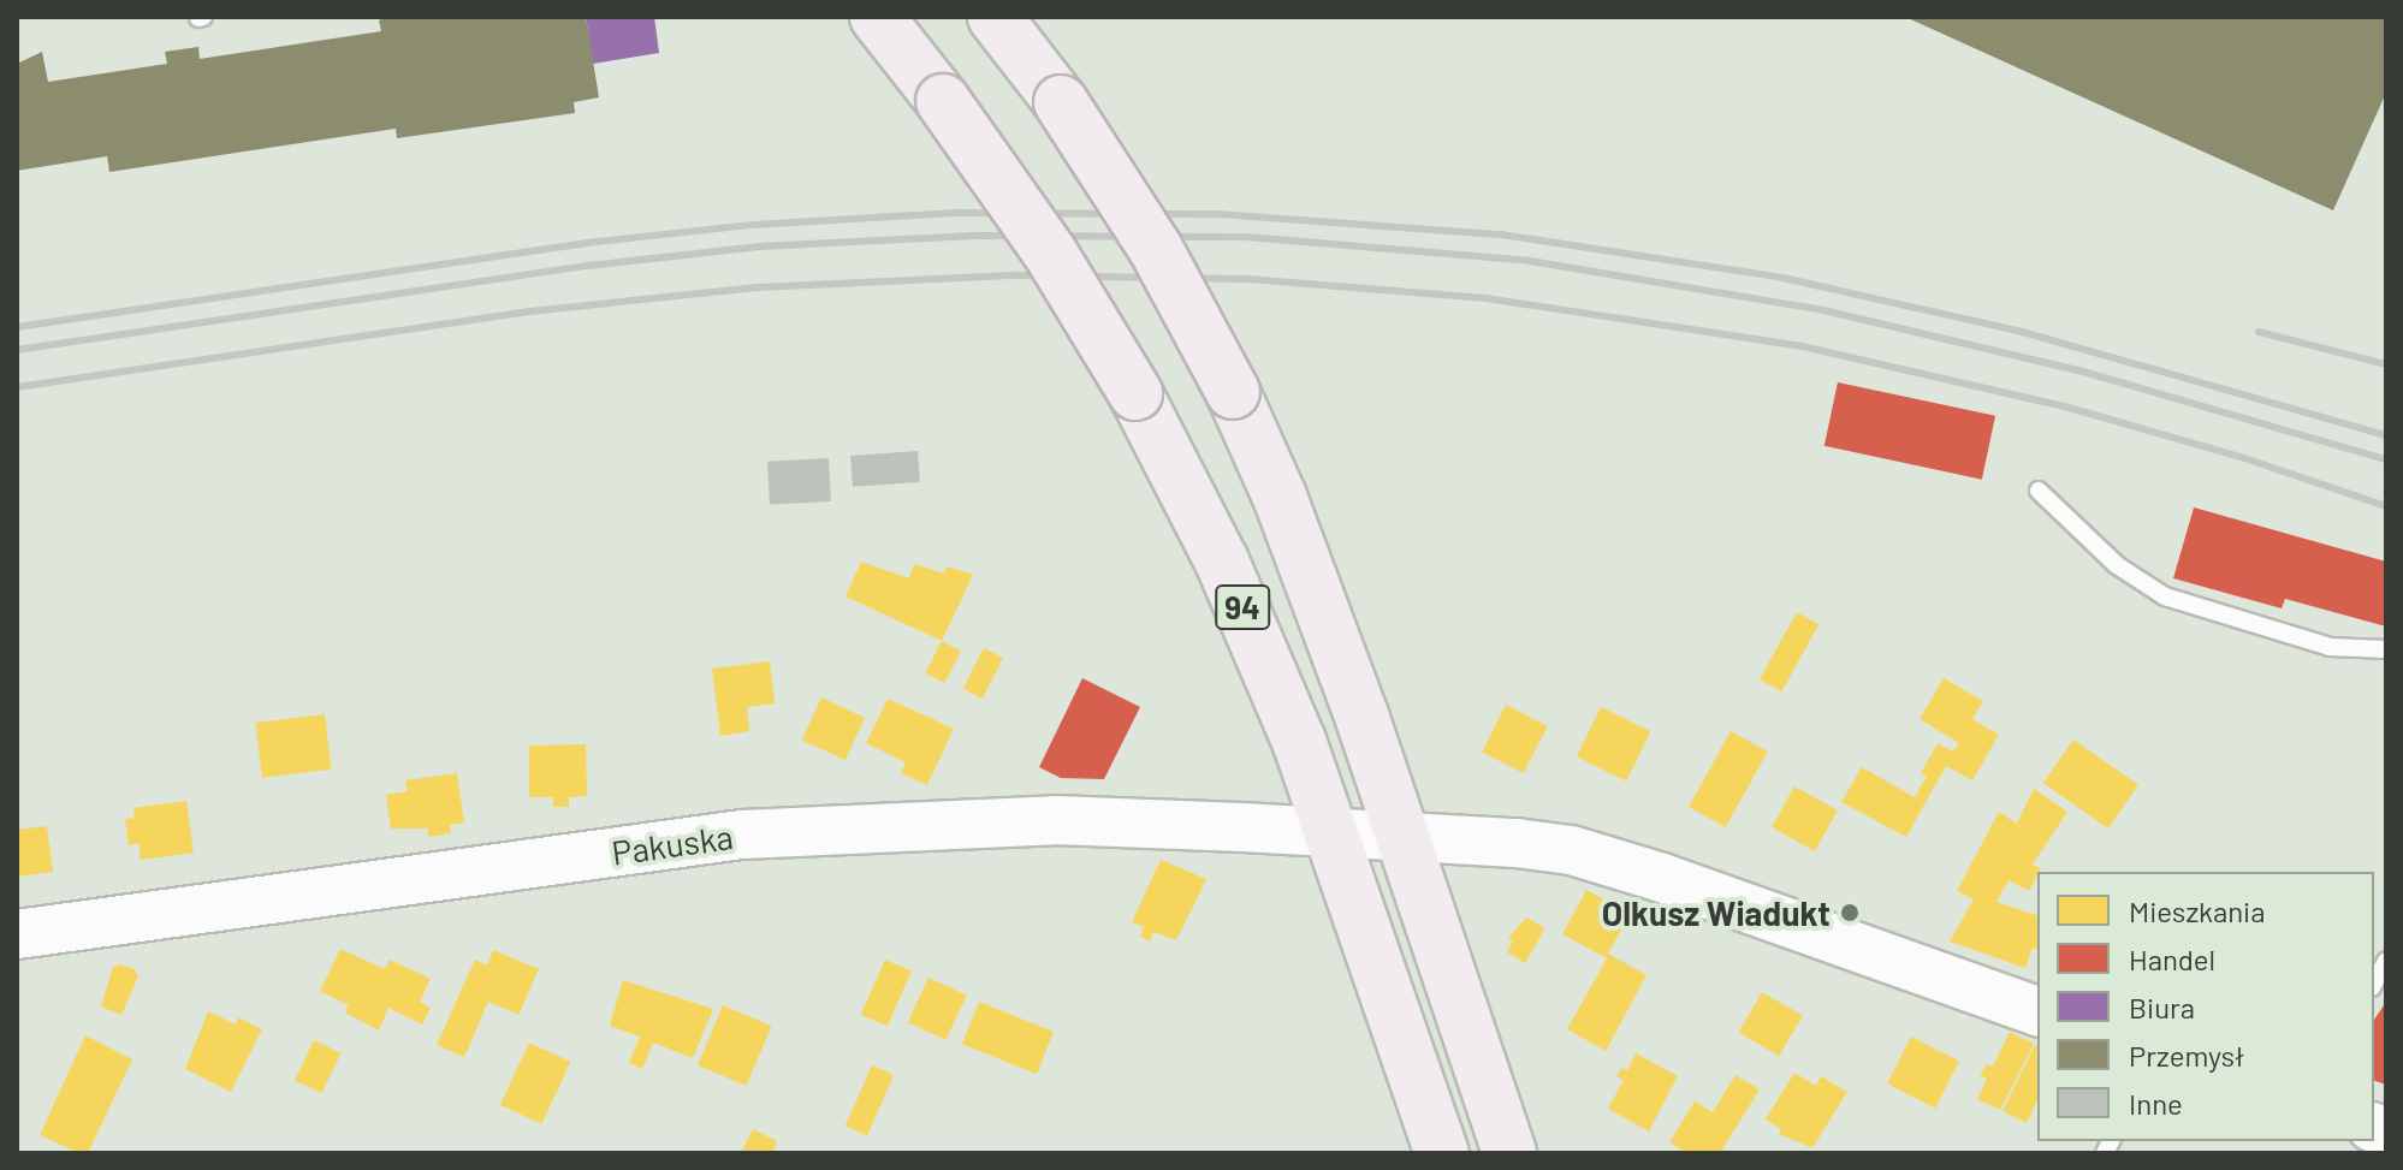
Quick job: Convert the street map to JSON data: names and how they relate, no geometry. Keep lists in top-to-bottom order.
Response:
{
  "streets": {
    "main road": ["94"],
    "street": ["Pakuska"]
  },
  "crossings": [
    ["94", "Pakuska"]
  ],
  "places": ["Olkusz Wiadukt"],
  "legend": [
    "Mieszkania",
    "Handel",
    "Biura",
    "Przemysł",
    "Inne"
  ]
}
